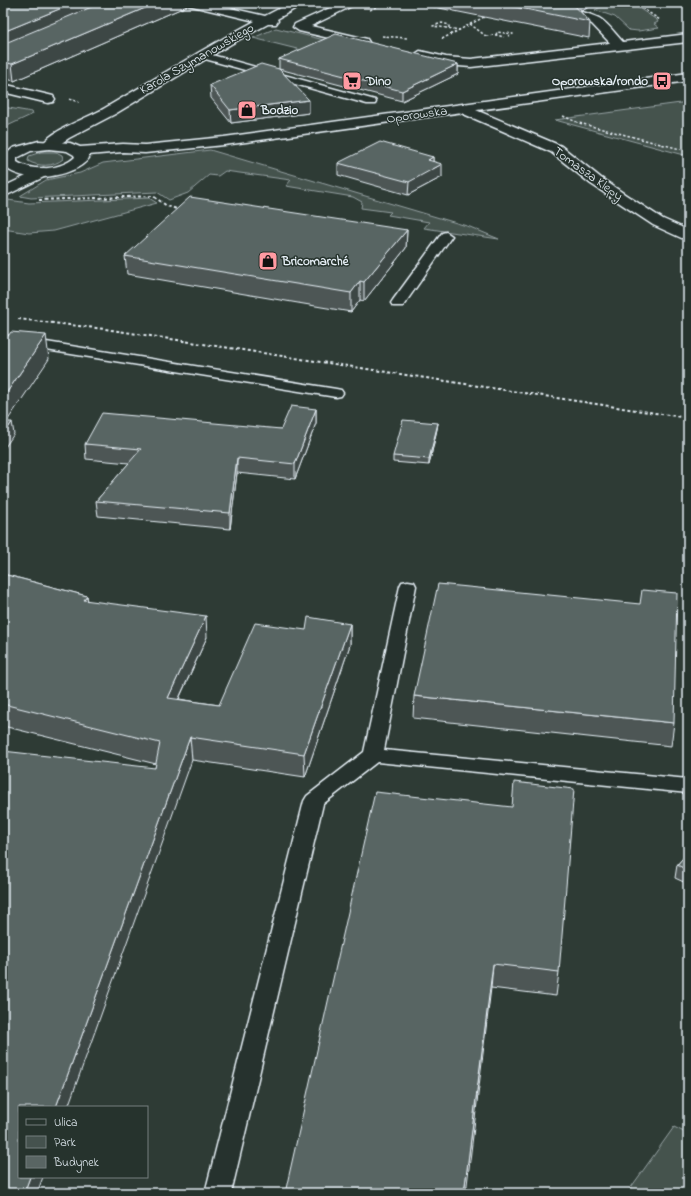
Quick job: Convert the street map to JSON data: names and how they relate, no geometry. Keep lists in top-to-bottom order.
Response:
{
  "streets": {
    "street": ["Karola Szymanowskiego", "Oporowska", "Tomasza Klepy"]
  },
  "crossings": [
    ["Karola Szymanowskiego", "Oporowska"],
    ["Oporowska", "Tomasza Klepy"]
  ],
  "places": {
    "supermarket": ["Dino"],
    "bus stop": ["Oporowska/rondo"],
    "shop": ["Bodzio", "Bricomarché"]
  },
  "legend": ["Ulica", "Park", "Budynek"]
}
